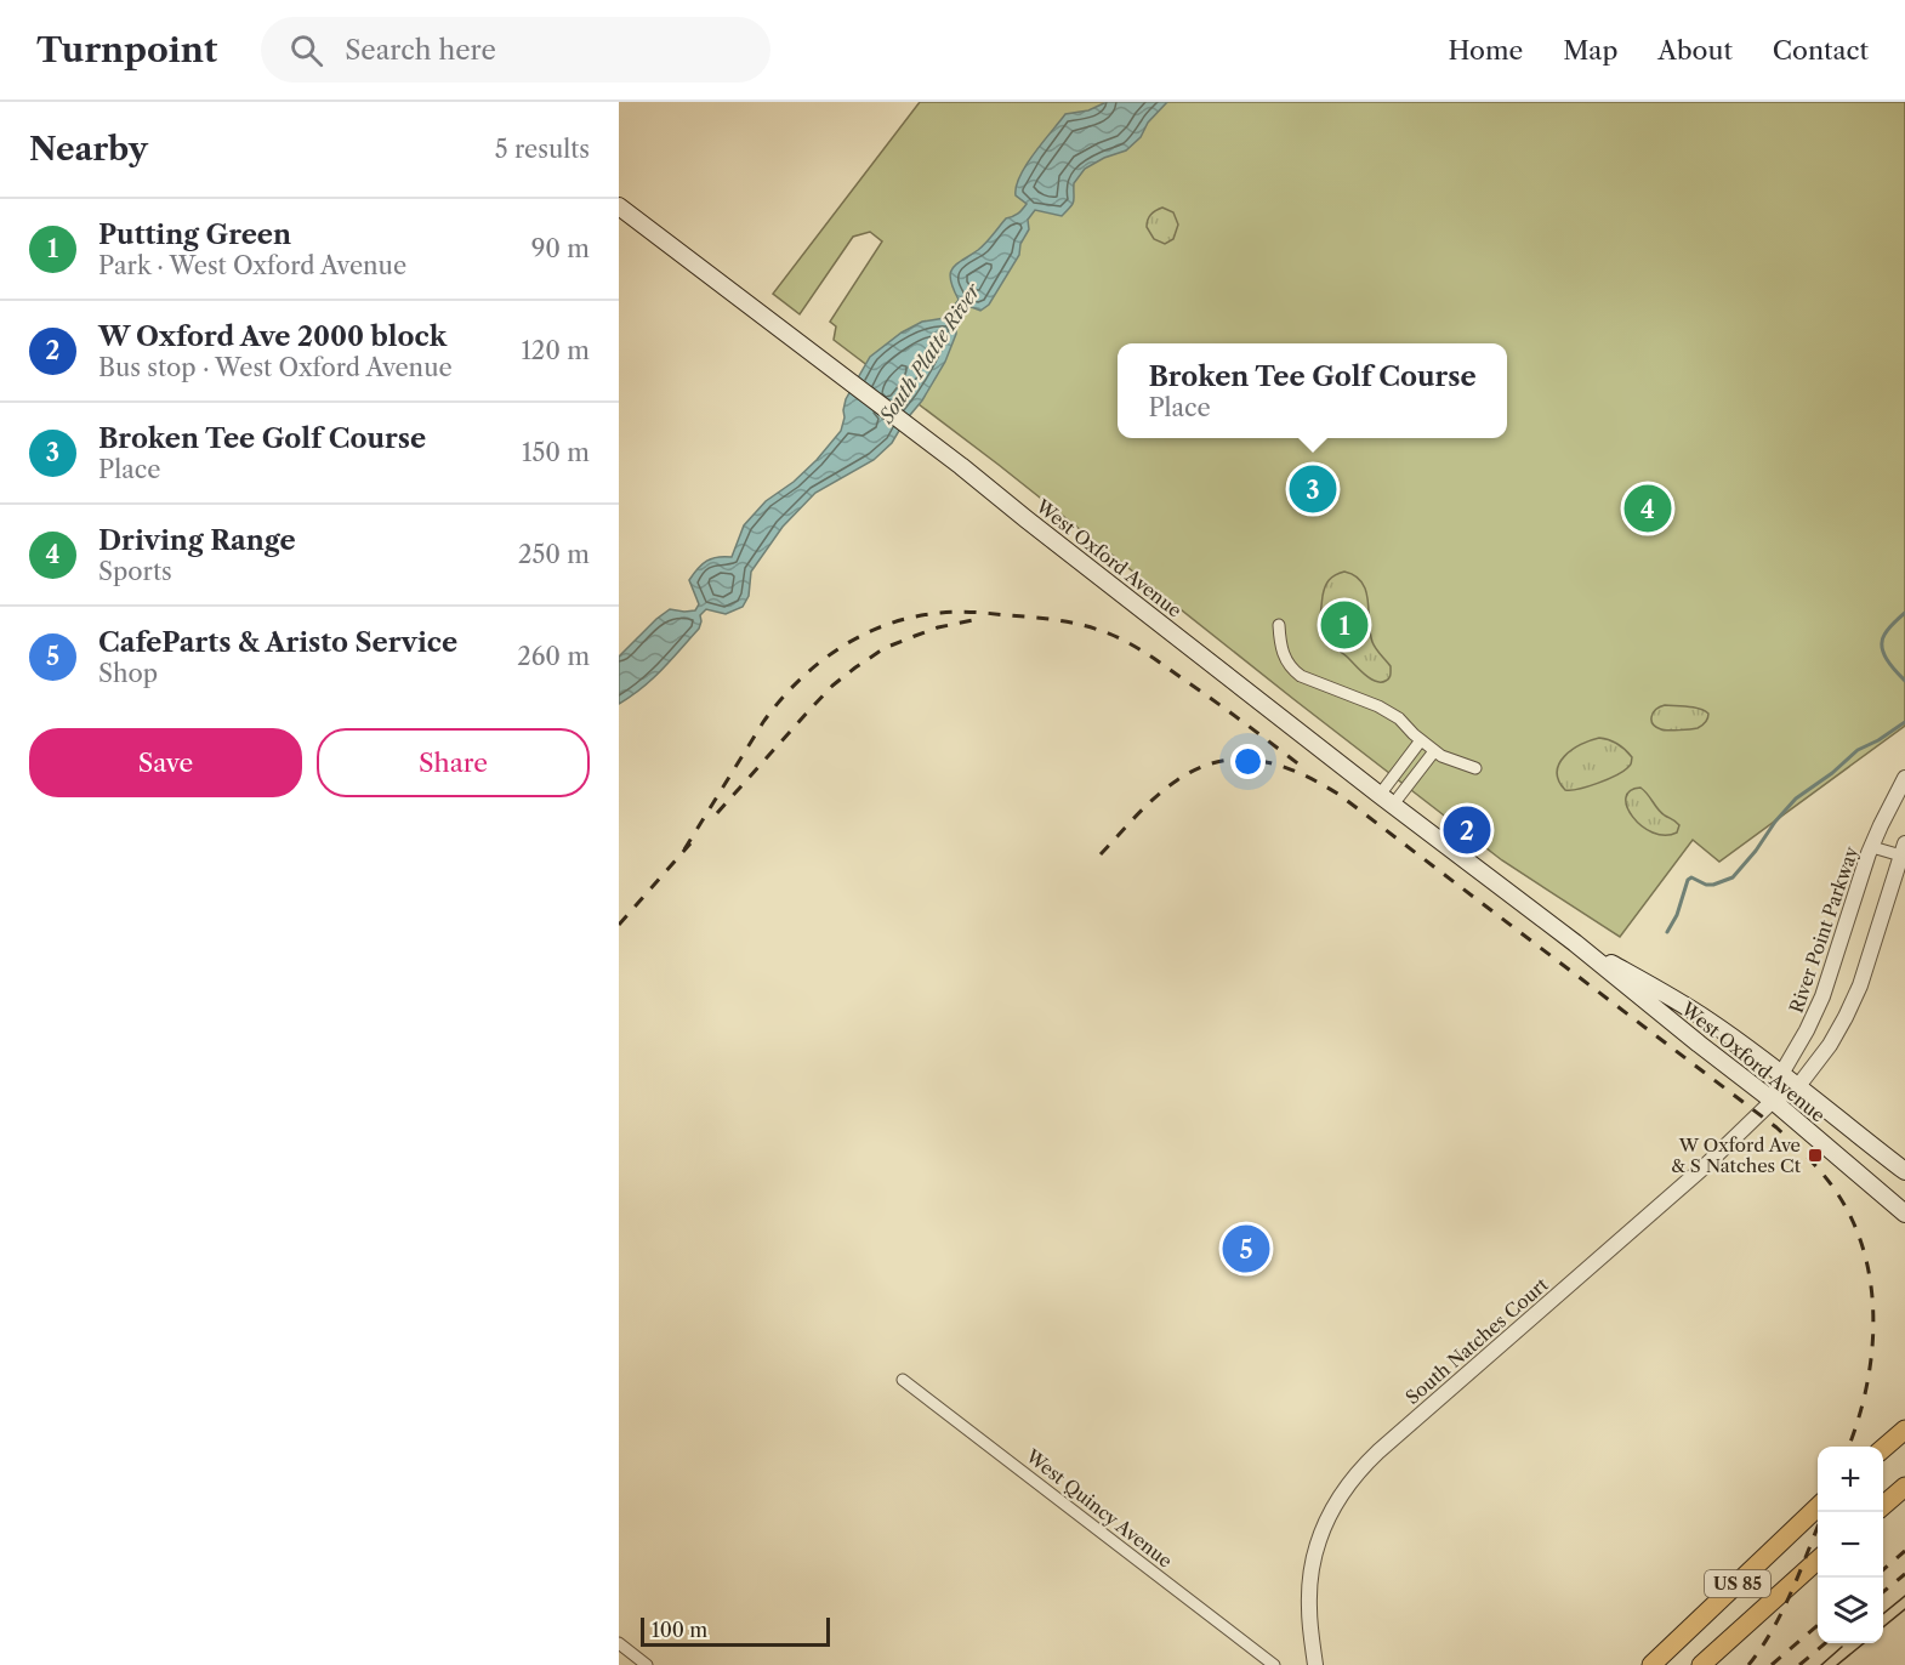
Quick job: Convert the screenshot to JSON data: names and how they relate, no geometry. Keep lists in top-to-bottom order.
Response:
{
  "streets": {
    "highway": ["US 85"],
    "main road": ["West Oxford Avenue"],
    "street": ["River Point Parkway", "South Natches Court", "West Quincy Avenue"]
  },
  "crossings": [
    ["West Oxford Avenue", "River Point Parkway"],
    ["West Oxford Avenue", "South Natches Court"],
    ["River Point Parkway", "South Natches Court"]
  ],
  "water": ["South Platte River"],
  "places": {
    "transit": ["W Oxford Ave & S Natches Ct"]
  },
  "scale_bar": "100 m",
  "page": {
    "header": "Turnpoint",
    "search": "Search here",
    "nav": [
      "Home",
      "Map",
      "About",
      "Contact"
    ],
    "heading": ["Nearby", "5 results"],
    "list": [
      {
        "mark": "1",
        "name": "Putting Green",
        "note": "Park · West Oxford Avenue",
        "value": "90 m"
      },
      {
        "mark": "2",
        "name": "W Oxford Ave 2000 block",
        "note": "Bus stop · West Oxford Avenue",
        "value": "120 m"
      },
      {
        "mark": "3",
        "name": "Broken Tee Golf Course",
        "note": "Place",
        "value": "150 m"
      },
      {
        "mark": "4",
        "name": "Driving Range",
        "note": "Sports",
        "value": "250 m"
      },
      {
        "mark": "5",
        "name": "CafeParts & Aristo Service",
        "note": "Shop",
        "value": "260 m"
      }
    ],
    "popup": ["Broken Tee Golf Course", "Place"],
    "pins": [
      "3",
      "4",
      "1",
      "2",
      "5"
    ],
    "buttons": ["Save", "Share"],
    "map_buttons": ["+", "−"],
    "scale": "100 m"
  }
}
